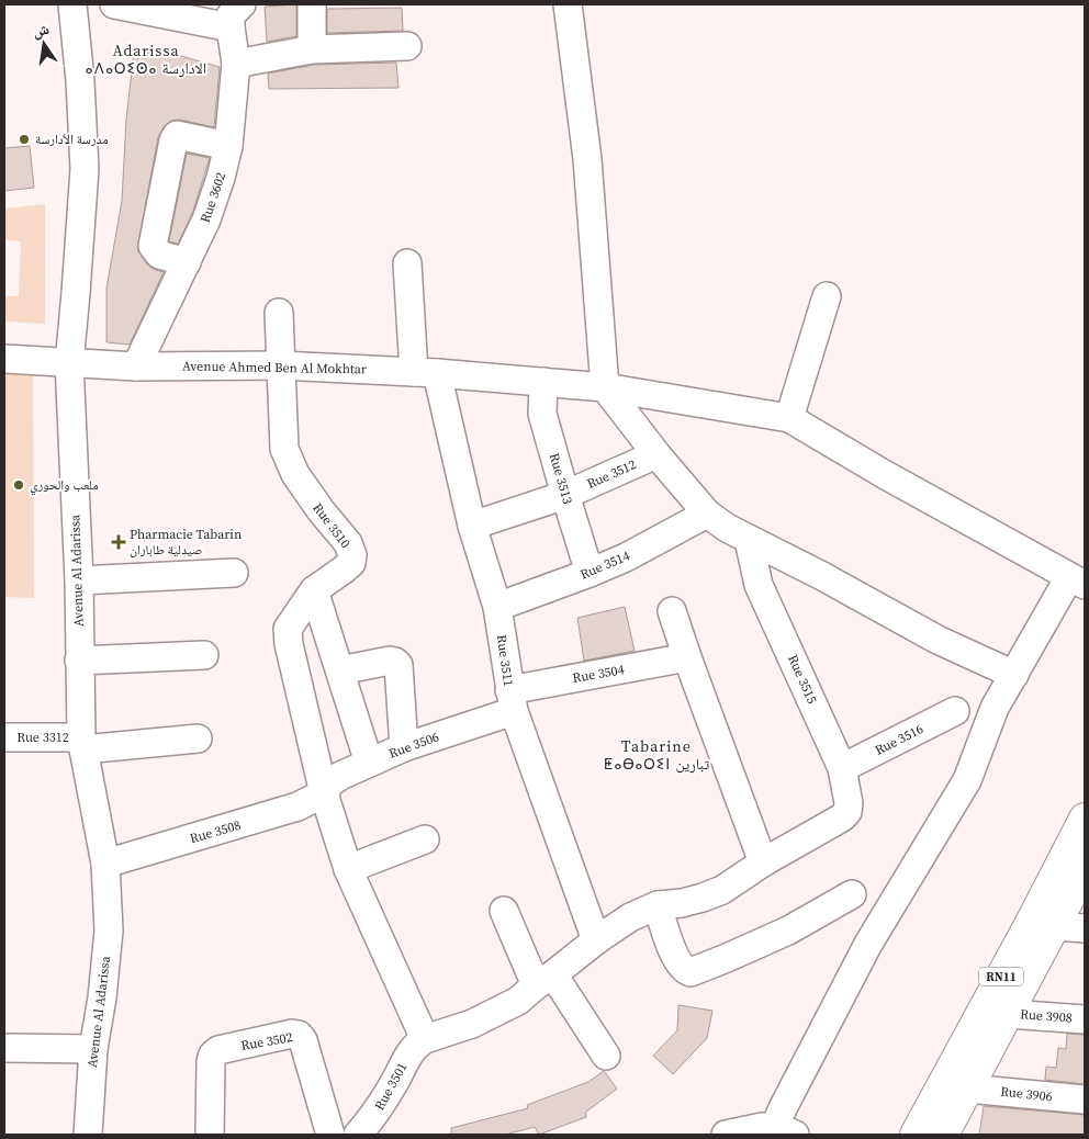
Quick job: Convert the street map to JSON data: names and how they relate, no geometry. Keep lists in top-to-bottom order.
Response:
{
  "streets": {
    "main road": ["RN11"],
    "street": [
      "Rue 3602",
      "Avenue Ahmed Ben Al Mokhtar",
      "Rue 3512",
      "Rue 3513",
      "Rue 3510",
      "Rue 3514",
      "Avenue Al Adarissa",
      "Rue 3511",
      "Rue 3504",
      "Rue 3515",
      "Rue 3312",
      "Rue 3516",
      "Rue 3506",
      "Rue 3508",
      "Rue 3908",
      "Rue 3502",
      "Rue 3501",
      "Rue 3906"
    ]
  },
  "crossings": [
    ["Rue 3602", "Avenue Ahmed Ben Al Mokhtar"],
    ["Avenue Ahmed Ben Al Mokhtar", "Rue 3513"],
    ["Avenue Ahmed Ben Al Mokhtar", "Rue 3510"],
    ["Avenue Ahmed Ben Al Mokhtar", "Avenue Al Adarissa"],
    ["Avenue Ahmed Ben Al Mokhtar", "Rue 3511"],
    ["Rue 3512", "Rue 3513"],
    ["Rue 3512", "Rue 3511"],
    ["Rue 3513", "Rue 3514"],
    ["Rue 3510", "Rue 3506"],
    ["Rue 3510", "Rue 3508"],
    ["Rue 3510", "Rue 3501"],
    ["Rue 3514", "Rue 3511"],
    ["Avenue Al Adarissa", "Rue 3312"],
    ["Avenue Al Adarissa", "Rue 3508"],
    ["Rue 3511", "Rue 3504"],
    ["Rue 3511", "Rue 3506"],
    ["Rue 3504", "Rue 3506"],
    ["Rue 3515", "Rue 3516"],
    ["Rue 3506", "Rue 3508"],
    ["RN11", "Rue 3908"],
    ["RN11", "Rue 3906"]
  ],
  "districts": ["Adarissa ⴰⴷⴰⵔⵉⵙⴰ الادارسة", "Tabarine ⵟⴰⴱⴰⵔⵉⵏ تبارين"],
  "places": {
    "other": ["مدرسة الأدارسة", "ملعب والحوري"],
    "health": ["Pharmacie Tabarin صيدلية طاباران"]
  },
  "north": "top"
}
